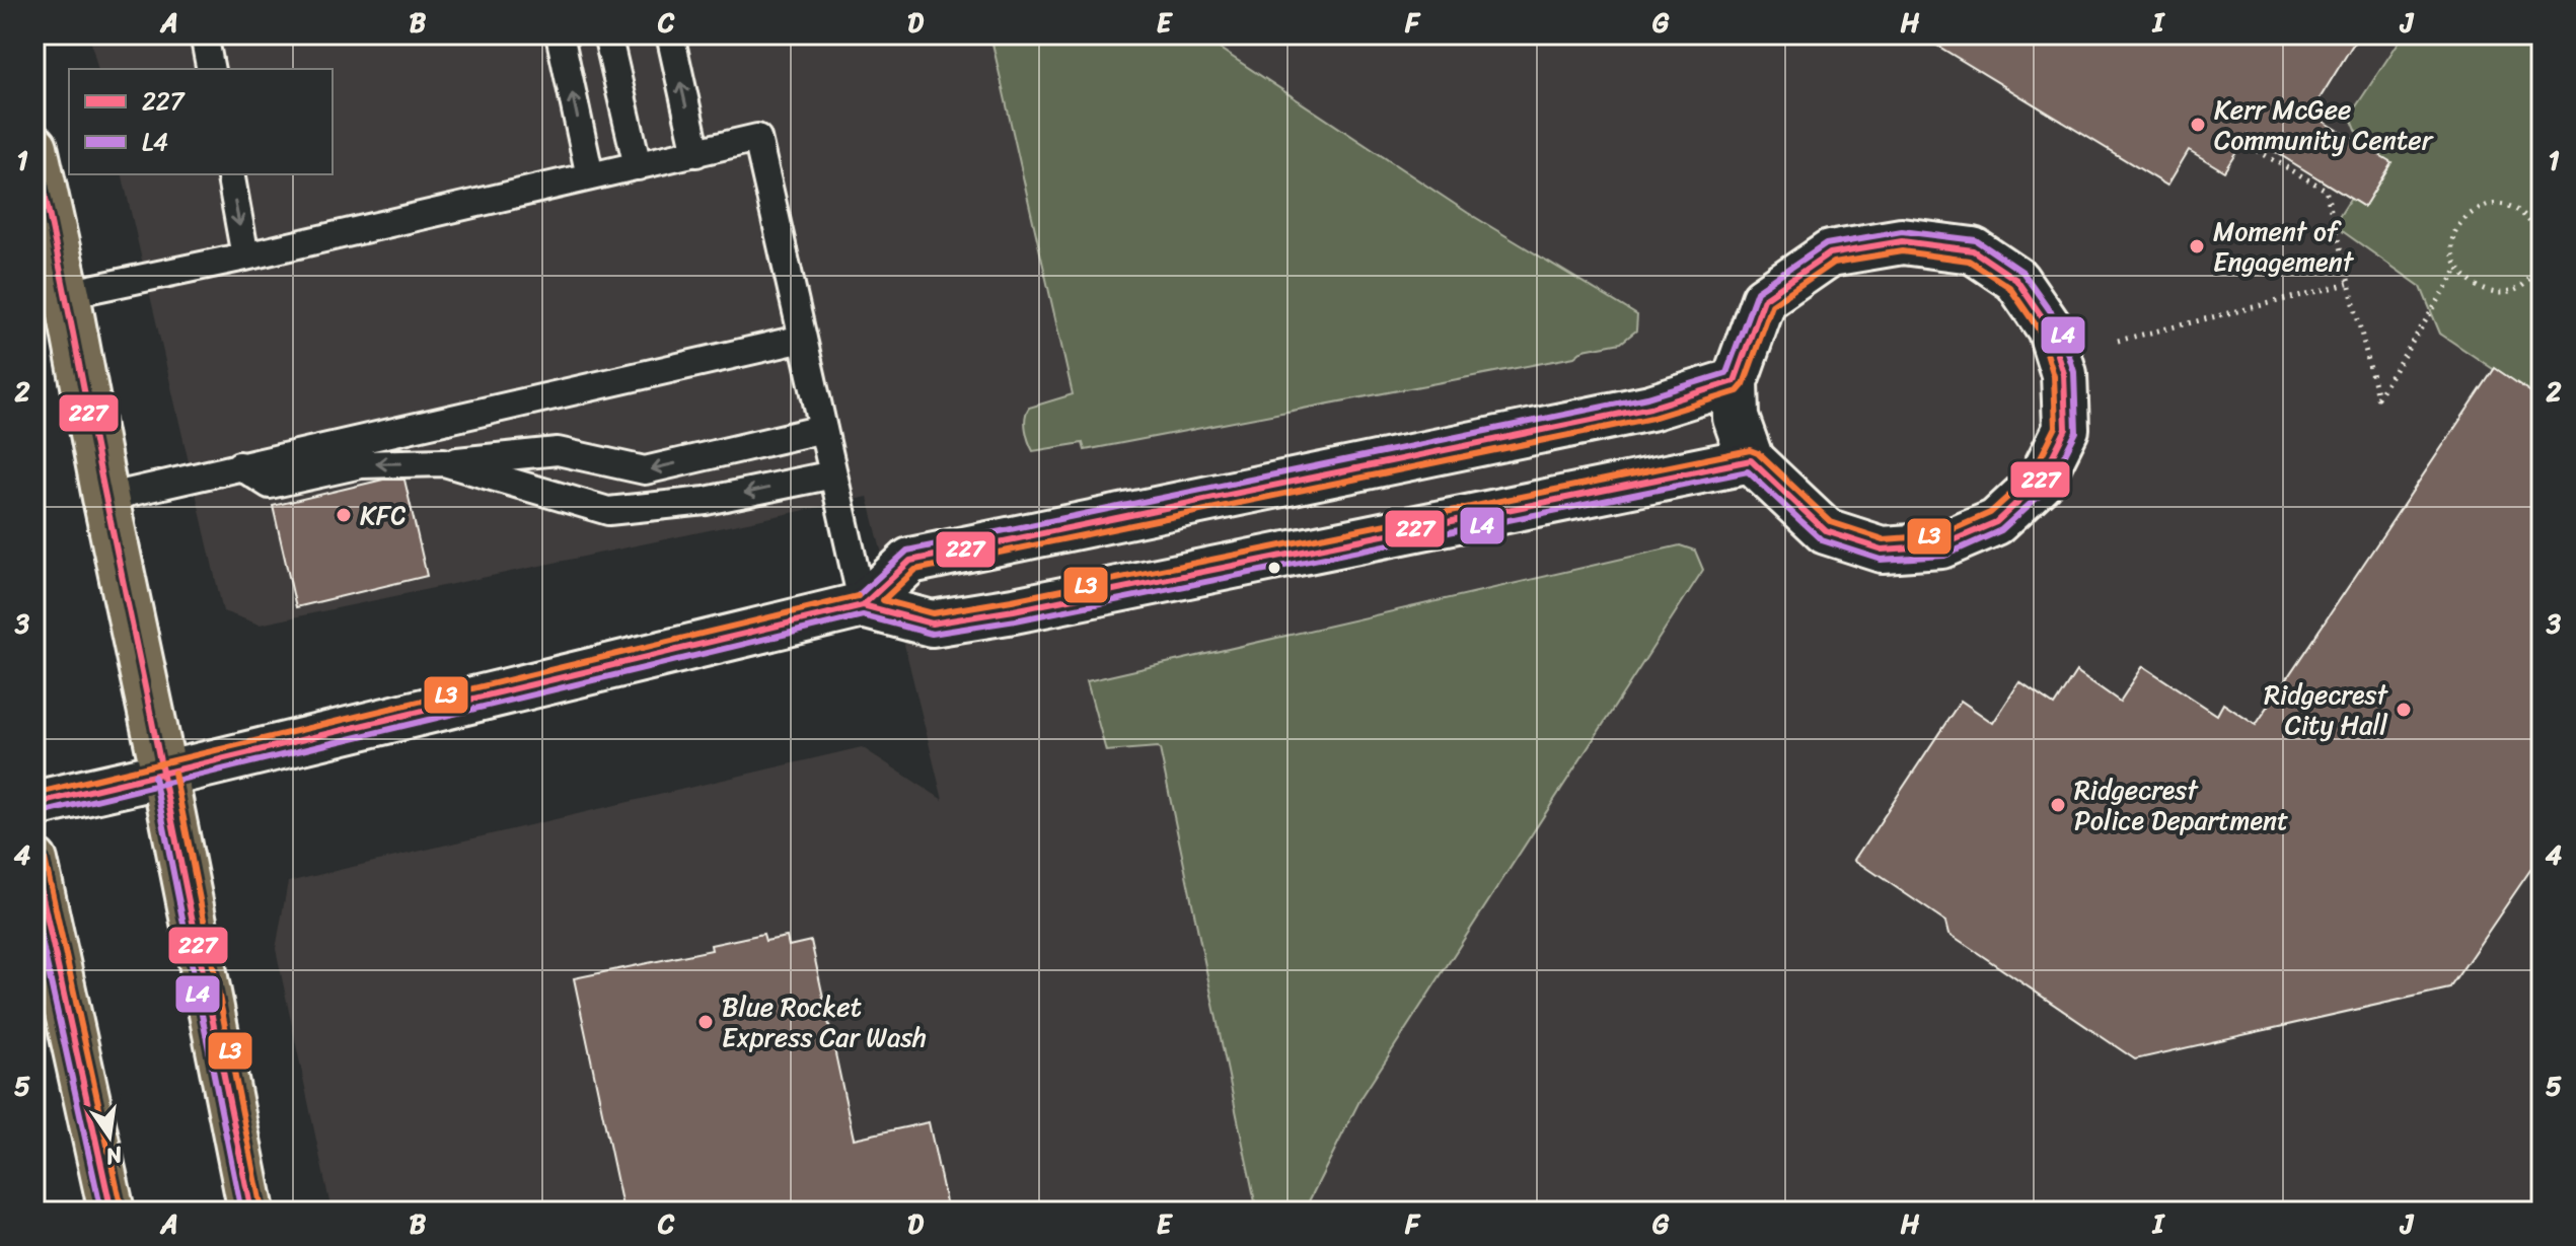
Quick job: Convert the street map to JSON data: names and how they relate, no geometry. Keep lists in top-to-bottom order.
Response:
{
  "places": [
    "Kerr McGee Community Center",
    "Moment of Engagement",
    "KFC",
    "Ridgecrest City Hall",
    "Ridgecrest Police Department",
    "Blue Rocket Express Car Wash"
  ],
  "lines": ["transit line 227", "transit line L4", "transit line L3"],
  "legend": ["227", "L4"],
  "north": "bottom",
  "grid": {
    "columns": [
      "A",
      "B",
      "C",
      "D",
      "E",
      "F",
      "G",
      "H",
      "I",
      "J"
    ],
    "rows": [
      "1",
      "2",
      "3",
      "4",
      "5"
    ]
  }
}
